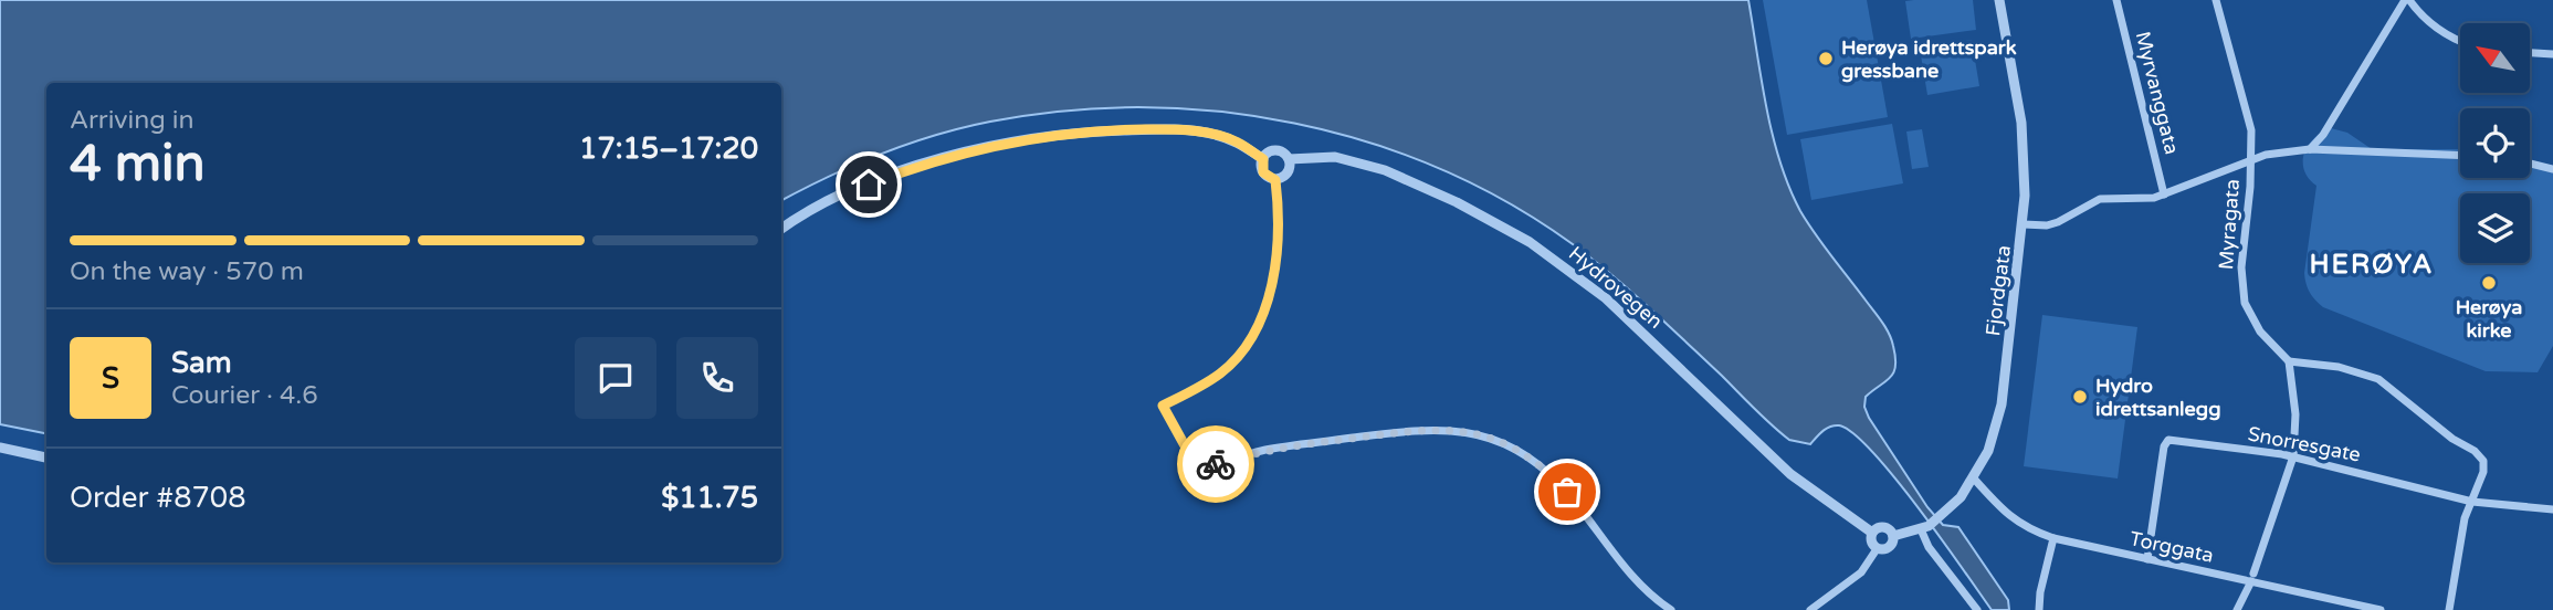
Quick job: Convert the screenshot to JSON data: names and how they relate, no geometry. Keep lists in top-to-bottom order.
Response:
{
  "streets": {
    "street": [
      "Myrvanggata",
      "Myragata",
      "Hydrovegen",
      "Fjordgata",
      "Snorresgate",
      "Torggata"
    ]
  },
  "crossings": [
    ["Hydrovegen", "Fjordgata"],
    ["Fjordgata", "Torggata"],
    ["Snorresgate", "Torggata"]
  ],
  "districts": ["HERØYA"],
  "places": ["Herøya idrettspark gressbane", "Herøya kirke", "Hydro idrettsanlegg"],
  "north": "top left",
  "page": {
    "heading": ["4 min", "Arriving in", "17:15–17:20"],
    "panel": [
      "Sam",
      "Courier · 4.6",
      "Order #8708",
      "$11.75"
    ],
    "bar": "On the way · 570 m",
    "round": "S"
  }
}
